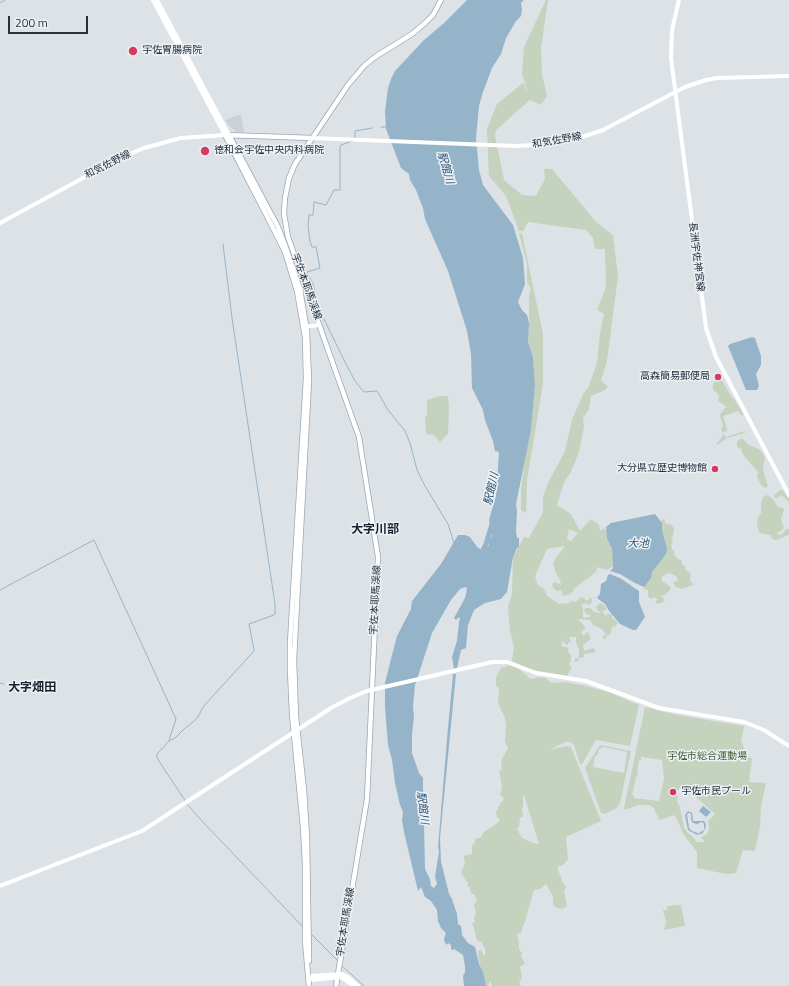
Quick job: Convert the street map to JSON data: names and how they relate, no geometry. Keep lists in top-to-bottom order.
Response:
{
  "streets": {
    "main road": ["和気佐野線", "長洲宇佐神宮線", "宇佐本耶馬渓線"]
  },
  "crossings": [
    ["和気佐野線", "長洲宇佐神宮線"],
    ["和気佐野線", "宇佐本耶馬渓線"]
  ],
  "districts": ["大字川部", "大字畑田"],
  "water": ["駅館川", "大池"],
  "parks": ["宇佐市総合運動場"],
  "places": [
    "宇佐胃腸病院",
    "徳和会宇佐中央内科病院",
    "高森簡易郵便局",
    "大分県立歴史博物館",
    "宇佐市民プール"
  ],
  "scale_bar": "200 m"
}
